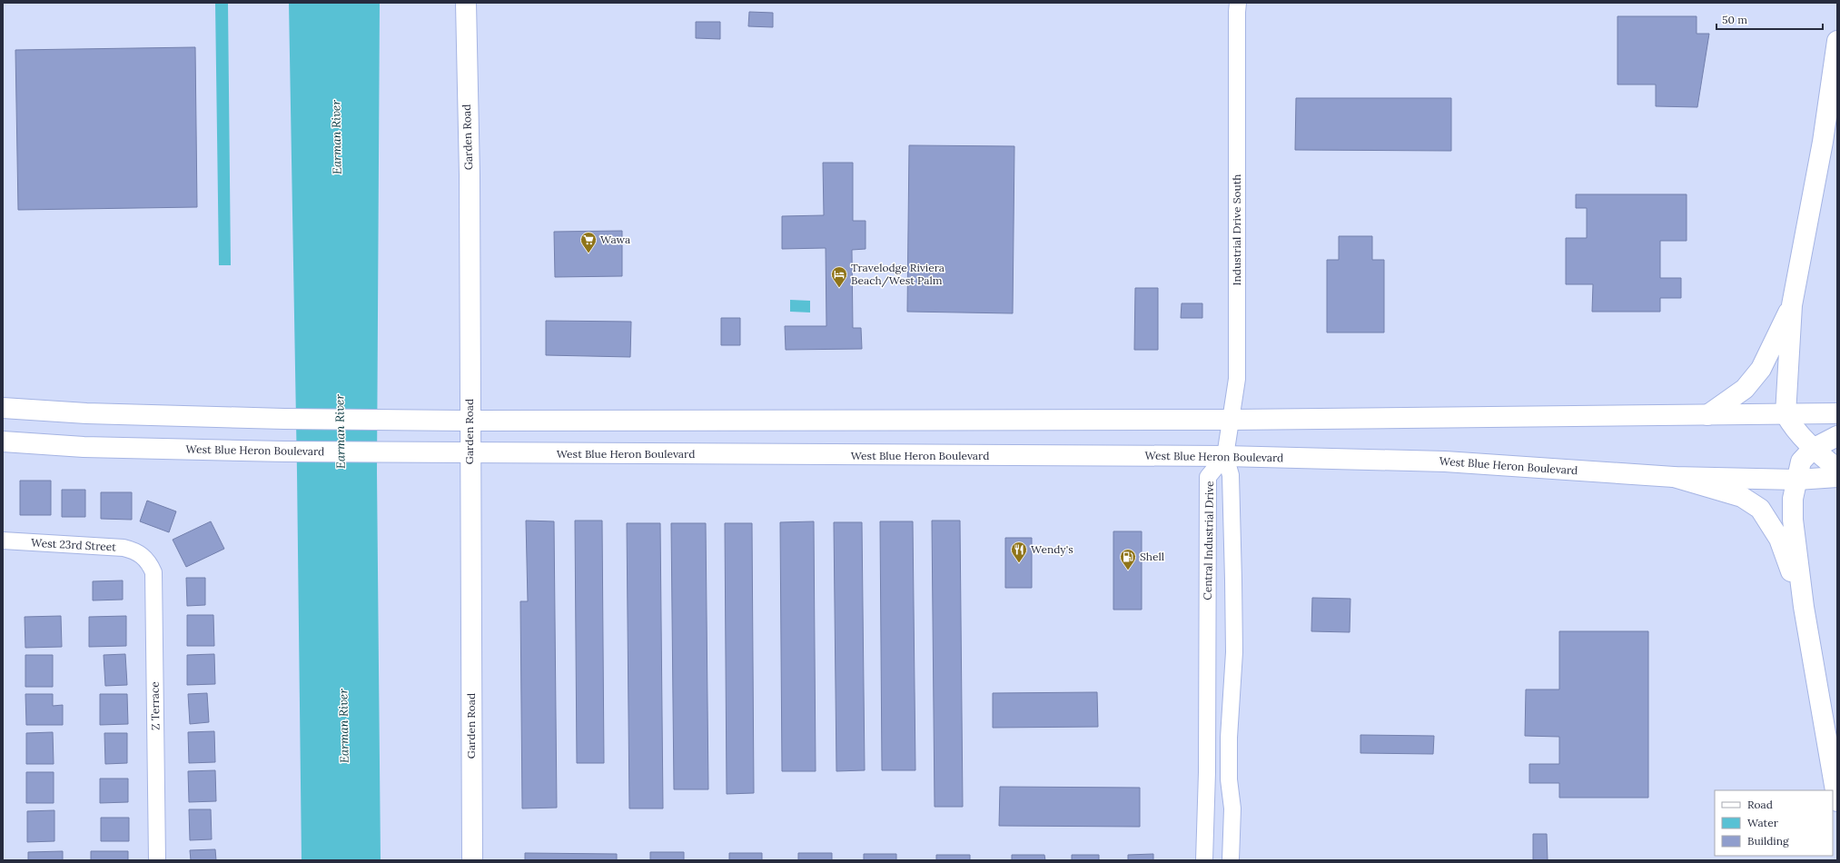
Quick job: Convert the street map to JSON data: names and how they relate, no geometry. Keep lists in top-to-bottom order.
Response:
{
  "streets": {
    "main road": ["Garden Road", "West Blue Heron Boulevard"],
    "street": [
      "Industrial Drive South",
      "Central Industrial Drive",
      "West 23rd Street",
      "Z Terrace"
    ]
  },
  "crossings": [
    ["Garden Road", "West Blue Heron Boulevard"],
    ["Industrial Drive South", "West Blue Heron Boulevard"],
    ["Industrial Drive South", "Central Industrial Drive"],
    ["West Blue Heron Boulevard", "Central Industrial Drive"],
    ["West 23rd Street", "Z Terrace"]
  ],
  "water": ["Earman River"],
  "places": {
    "supermarket": ["Wawa"],
    "hotel": ["Travelodge Riviera Beach/West Palm"],
    "restaurant": ["Wendy's"],
    "fuel station": ["Shell"]
  },
  "legend": ["Road", "Water", "Building"],
  "scale_bar": "50 m"
}
